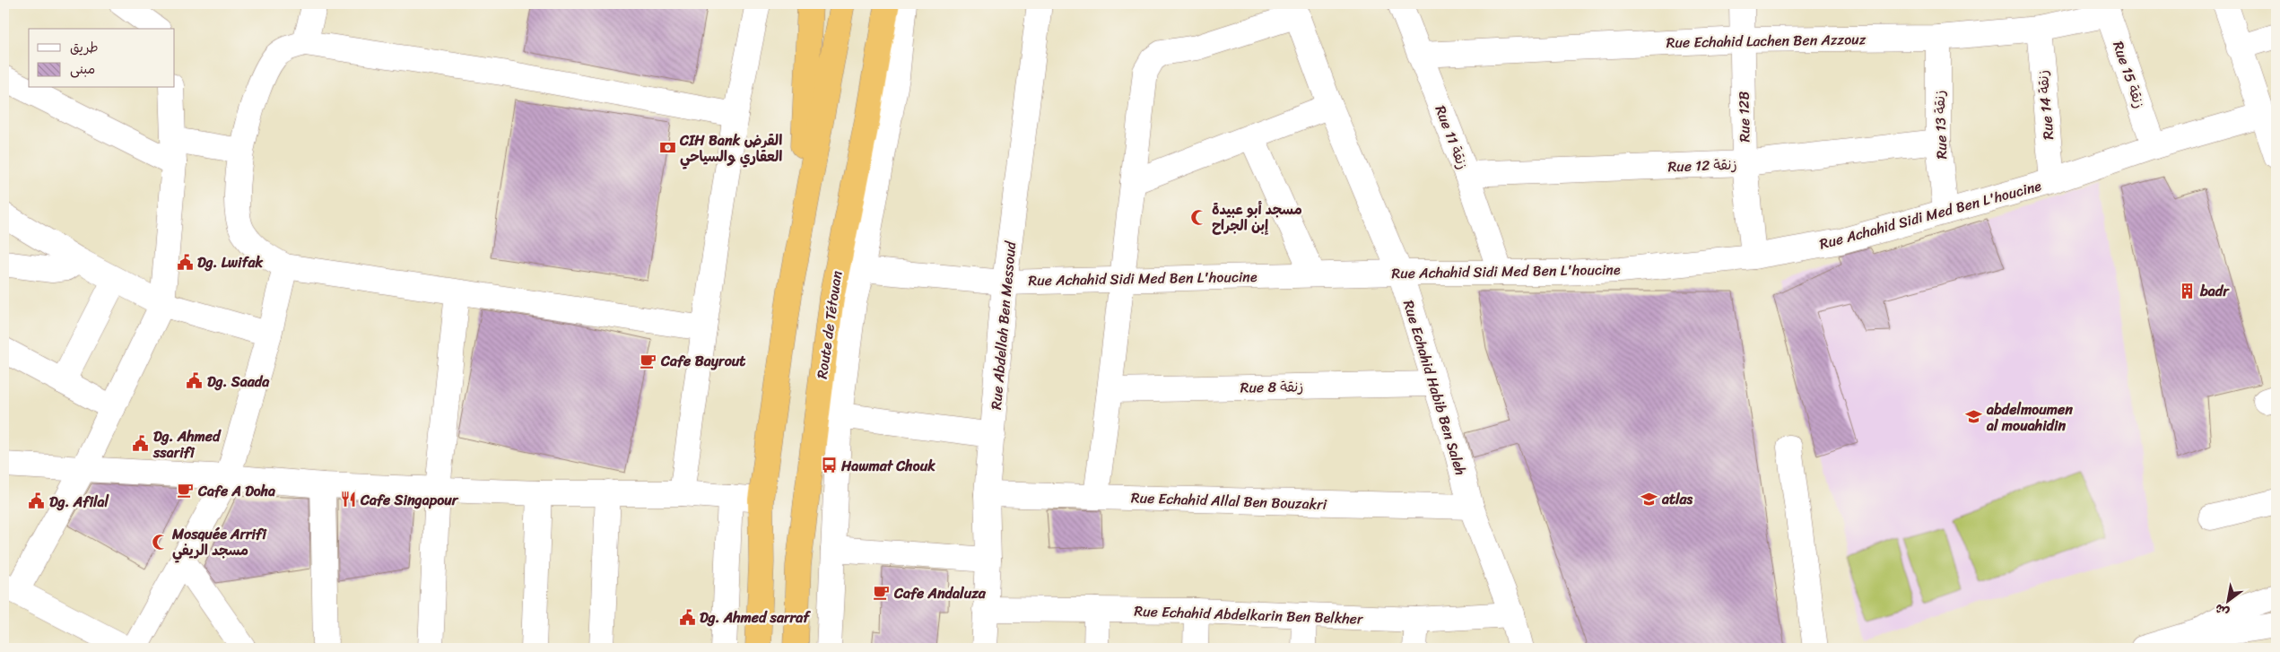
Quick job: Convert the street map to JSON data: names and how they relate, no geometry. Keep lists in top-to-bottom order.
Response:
{
  "streets": {
    "highway": ["Route de Tétouan"],
    "street": [
      "Rue Echahid Lachen Ben Azzouz",
      "Rue 15 زنقة",
      "Rue 14 زنقة",
      "Rue 12B",
      "Rue 13 زنقة",
      "Rue 11 زنقة",
      "Rue 12 زنقة",
      "Rue Achahid Sidi Med Ben L'houcine",
      "Rue Abdellah Ben Messoud",
      "Rue 8 زنقة",
      "Rue Echahid Habib Ben Saleh",
      "Rue Echahid Allal Ben Bouzakri",
      "Rue Echahid Abdelkarin Ben Belkher"
    ]
  },
  "crossings": [
    ["Rue Echahid Lachen Ben Azzouz", "Rue 15 زنقة"],
    ["Rue Echahid Lachen Ben Azzouz", "Rue 14 زنقة"],
    ["Rue Echahid Lachen Ben Azzouz", "Rue 12B"],
    ["Rue Echahid Lachen Ben Azzouz", "Rue 13 زنقة"],
    ["Rue Echahid Lachen Ben Azzouz", "Rue 11 زنقة"],
    ["Rue 15 زنقة", "Rue Achahid Sidi Med Ben L'houcine"],
    ["Rue 14 زنقة", "Rue Achahid Sidi Med Ben L'houcine"],
    ["Rue 12B", "Rue 12 زنقة"],
    ["Rue 12B", "Rue Achahid Sidi Med Ben L'houcine"],
    ["Rue 13 زنقة", "Rue 12 زنقة"],
    ["Rue 13 زنقة", "Rue Achahid Sidi Med Ben L'houcine"],
    ["Rue 11 زنقة", "Rue 12 زنقة"],
    ["Rue 11 زنقة", "Rue Achahid Sidi Med Ben L'houcine"],
    ["Rue Achahid Sidi Med Ben L'houcine", "Rue Abdellah Ben Messoud"],
    ["Rue Achahid Sidi Med Ben L'houcine", "Rue Echahid Habib Ben Saleh"],
    ["Rue Abdellah Ben Messoud", "Rue Echahid Allal Ben Bouzakri"],
    ["Rue Abdellah Ben Messoud", "Rue Echahid Abdelkarin Ben Belkher"],
    ["Rue 8 زنقة", "Rue Echahid Habib Ben Saleh"],
    ["Rue Echahid Habib Ben Saleh", "Rue Echahid Allal Ben Bouzakri"],
    ["Rue Echahid Habib Ben Saleh", "Rue Echahid Abdelkarin Ben Belkher"]
  ],
  "places": {
    "bank": ["CIH Bank القرض العقاري والسياحي"],
    "mosque": ["مسجد أبو عبيدة إبن الجراح", "Mosquée Arrifi مسجد الريفي"],
    "public building": [
      "Dg. Lwifak",
      "Dg. Saada",
      "Dg. Ahmed ssarifi",
      "Dg. Afilal",
      "Dg. Ahmed sarraf"
    ],
    "building": ["badr"],
    "cafe": ["Cafe Bayrout", "Cafe A Doha", "Cafe Andaluza"],
    "school or university": ["abdelmoumen al mouahidin", "atlas"],
    "bus stop": ["Hawmat Chouk"],
    "restaurant": ["Cafe Singapour"]
  },
  "legend": ["طريق", "مبنى"],
  "north": "bottom left"
}
